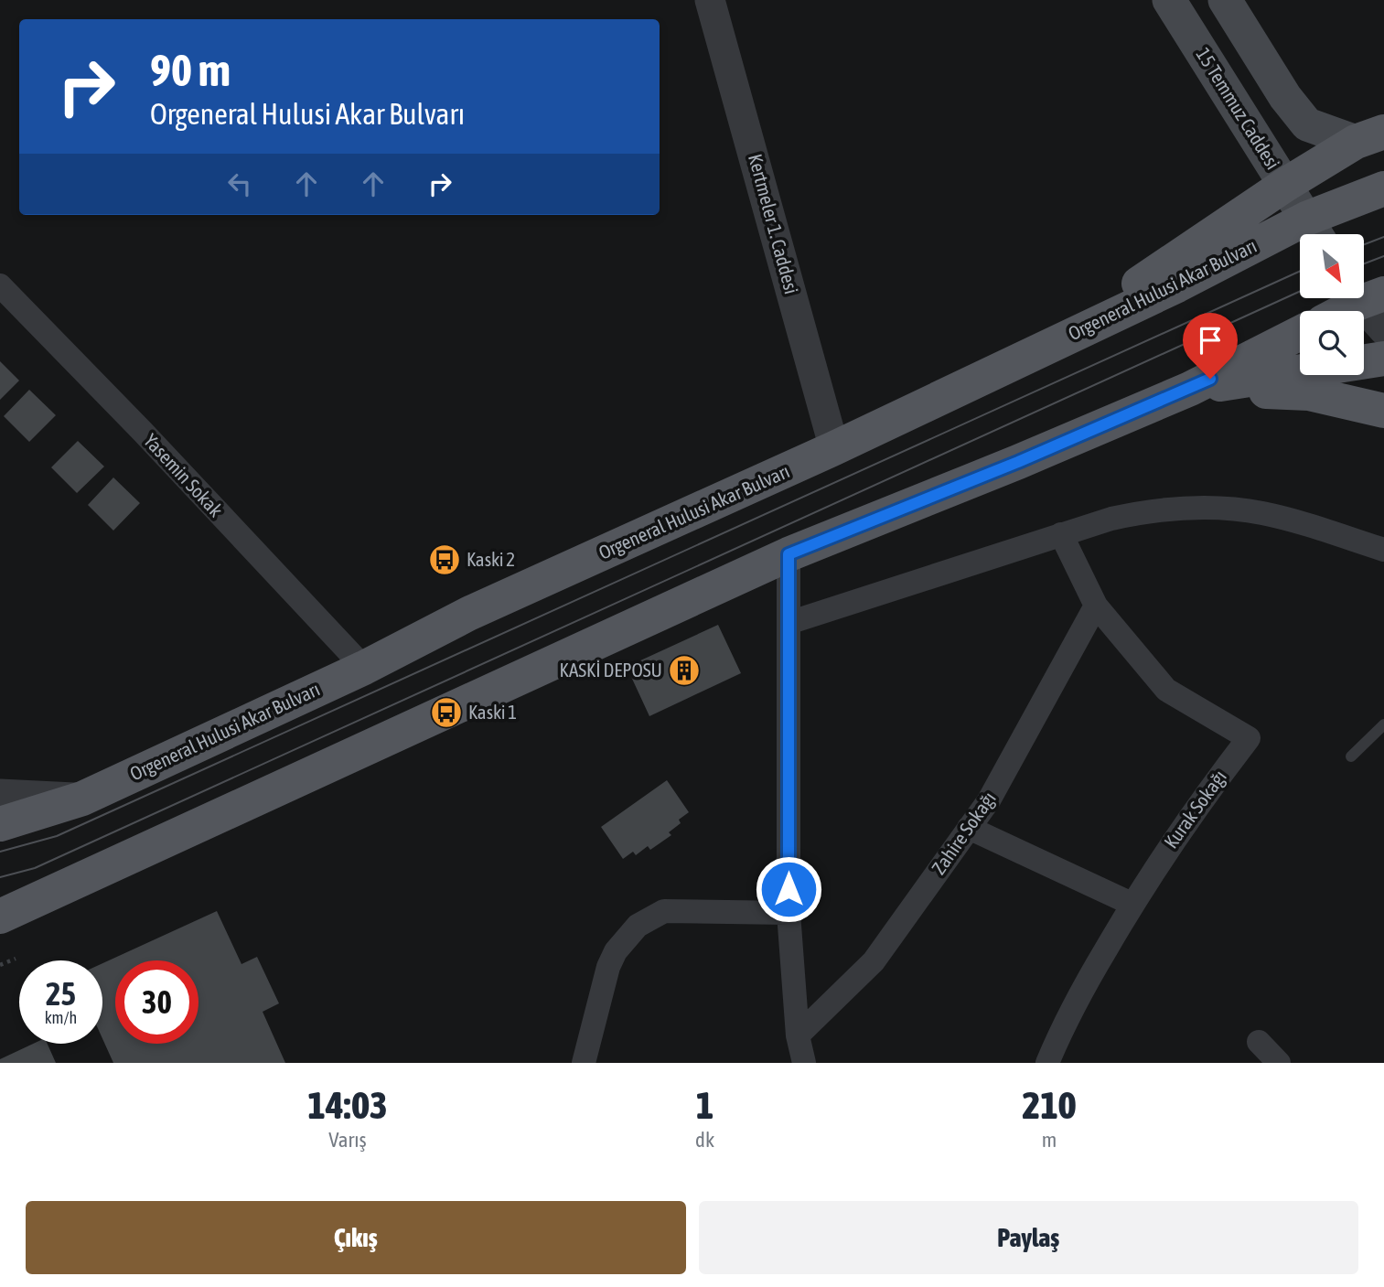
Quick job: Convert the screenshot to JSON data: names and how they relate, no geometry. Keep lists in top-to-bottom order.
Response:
{
  "streets": {
    "main road": ["15 Temmuz Caddesi", "Orgeneral Hulusi Akar Bulvarı"],
    "street": [
      "Kertmeler 1. Caddesi",
      "Yasemin Sokak",
      "Kurak Sokağı",
      "Zahire Sokağı"
    ]
  },
  "crossings": [
    ["15 Temmuz Caddesi", "Orgeneral Hulusi Akar Bulvarı"],
    ["Kertmeler 1. Caddesi", "Orgeneral Hulusi Akar Bulvarı"],
    ["Orgeneral Hulusi Akar Bulvarı", "Yasemin Sokak"],
    ["Kurak Sokağı", "Zahire Sokağı"]
  ],
  "places": {
    "bus stop": ["Kaski 2", "Kaski 1"],
    "building": ["KASKİ DEPOSU"]
  },
  "north": "bottom right",
  "page": {
    "turn": ["90 m", "Orgeneral Hulusi Akar Bulvarı"],
    "speed": "25 km/h",
    "limit": "30",
    "eta": [
      "14:03",
      "Varış",
      "1",
      "dk",
      "210",
      "m"
    ],
    "buttons": ["Çıkış", "Paylaş"]
  }
}
